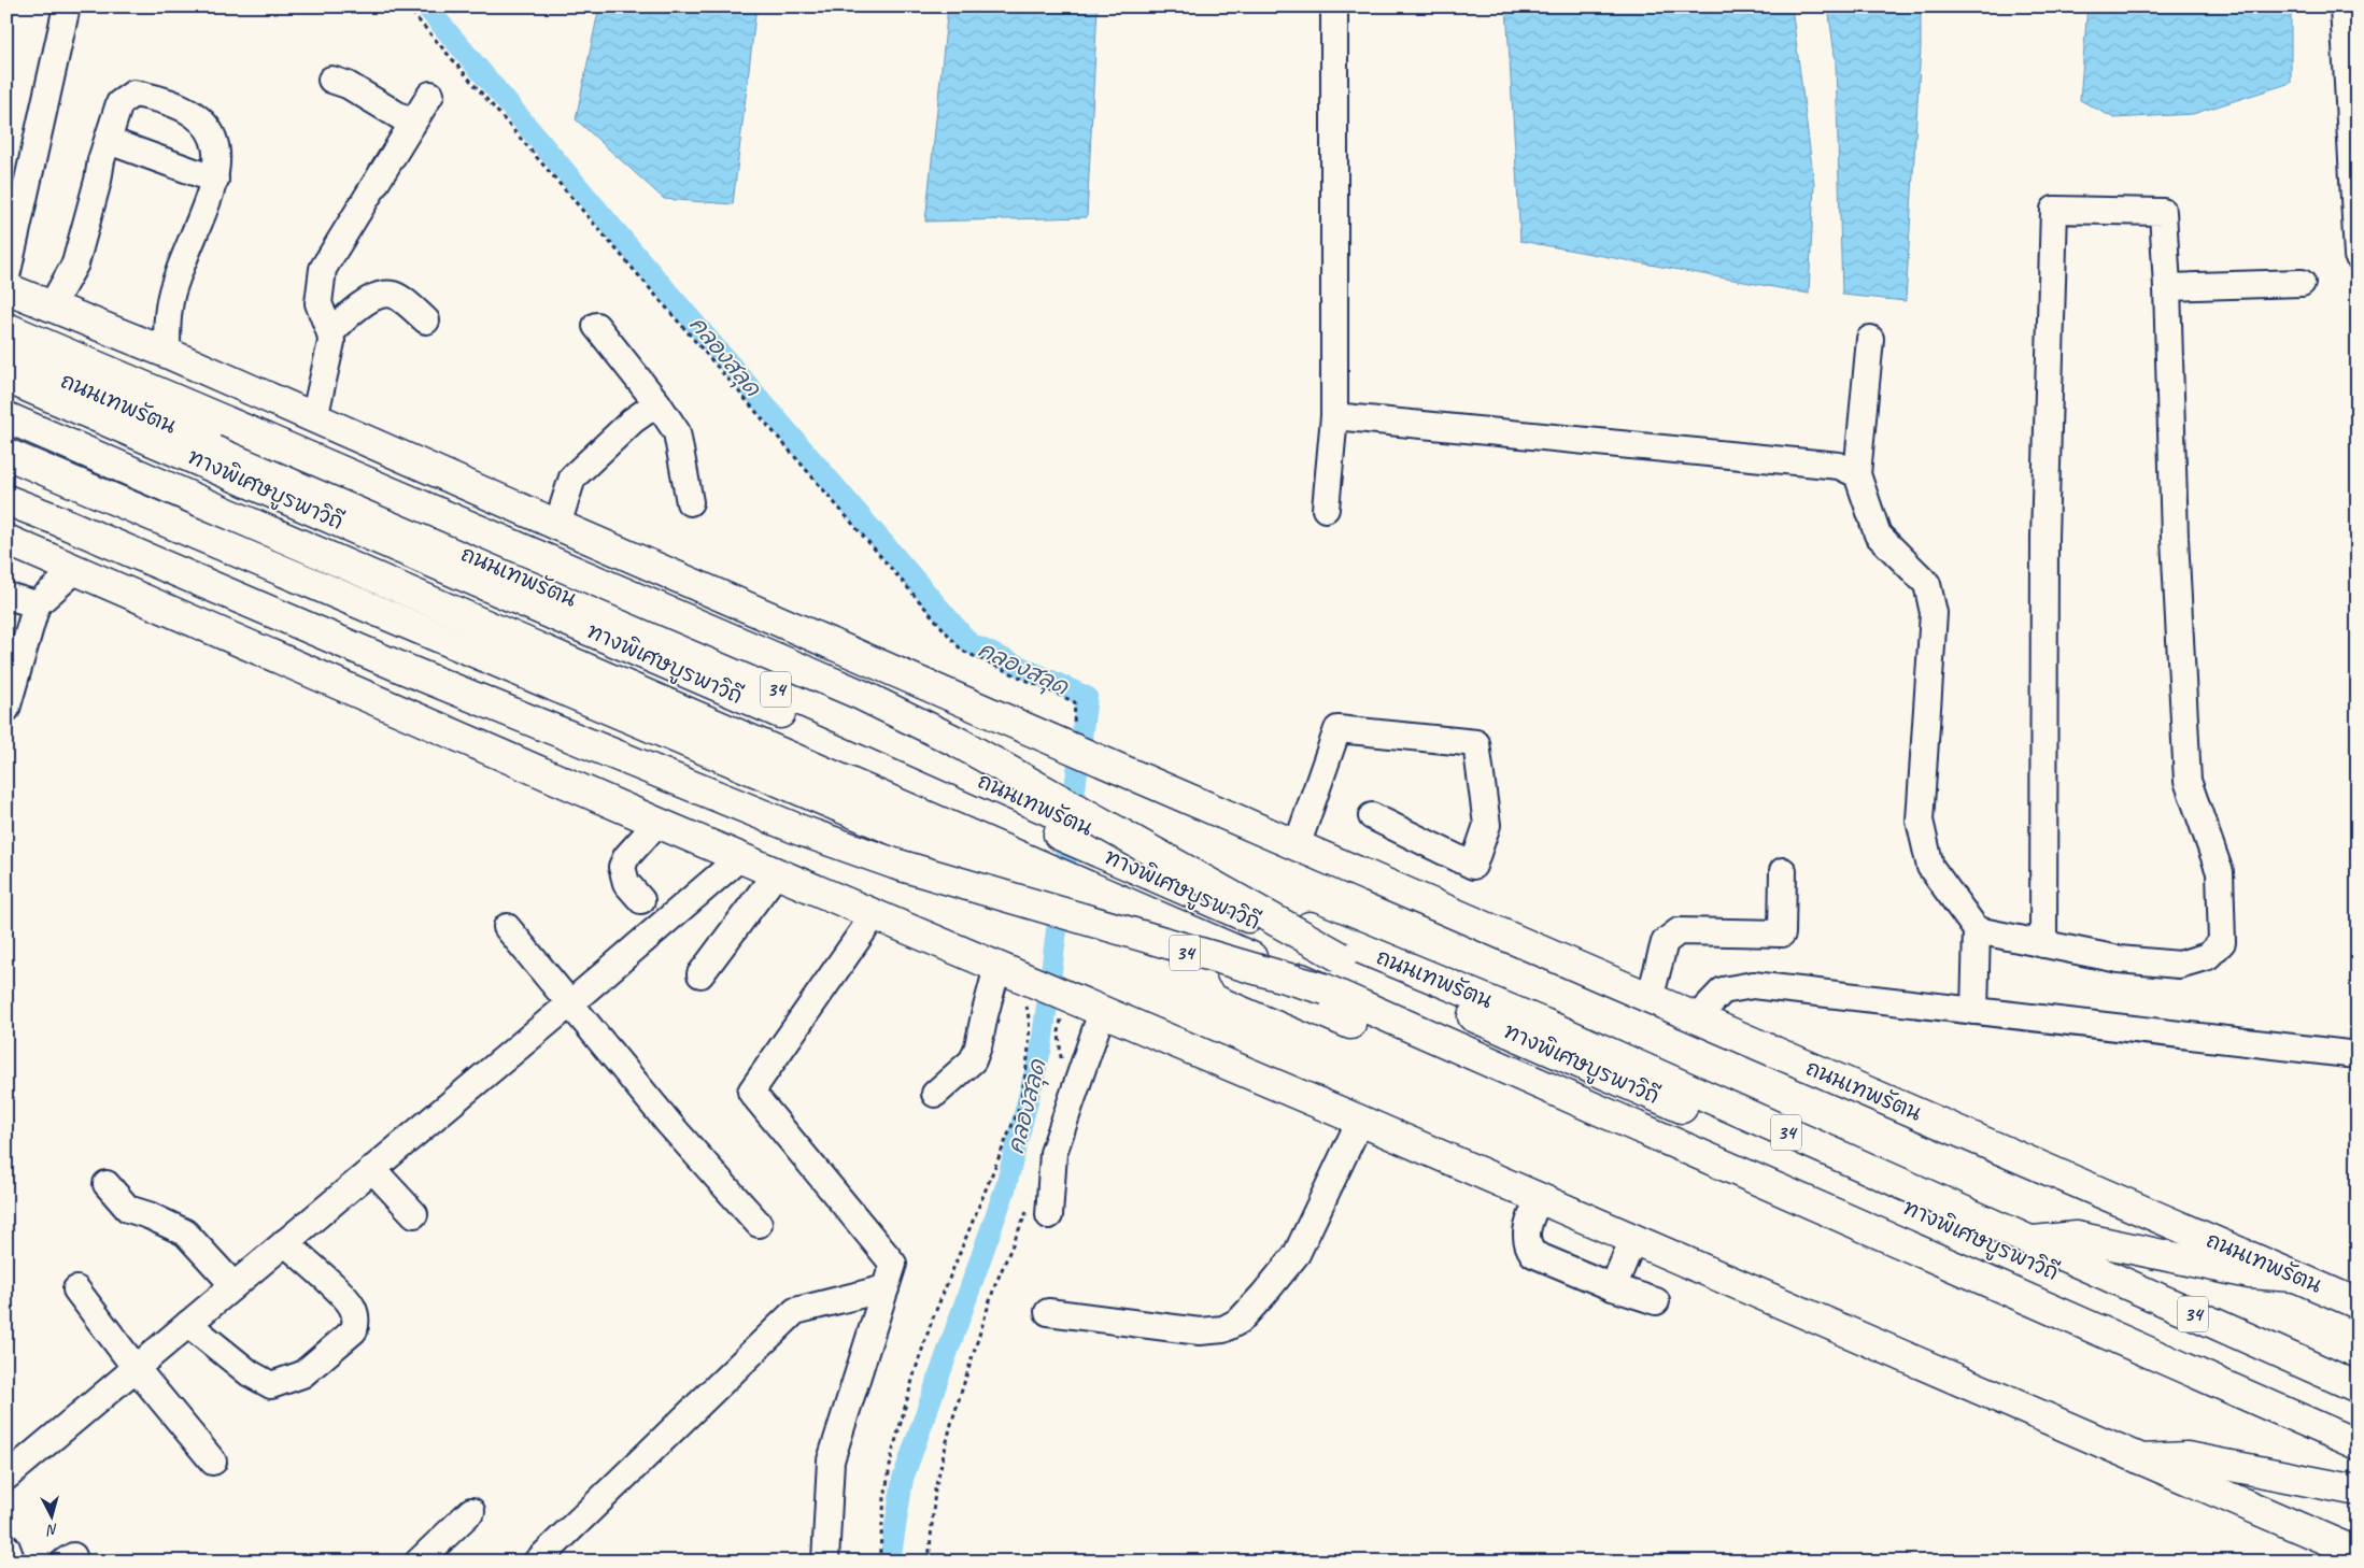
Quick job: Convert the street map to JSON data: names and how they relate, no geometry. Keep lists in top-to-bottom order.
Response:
{
  "streets": {
    "main road": ["ถนนเทพรัตน", "ทางพิเศษบูรพาวิถี", "34"]
  },
  "water": ["คลองสลุด"],
  "north": "bottom"
}
